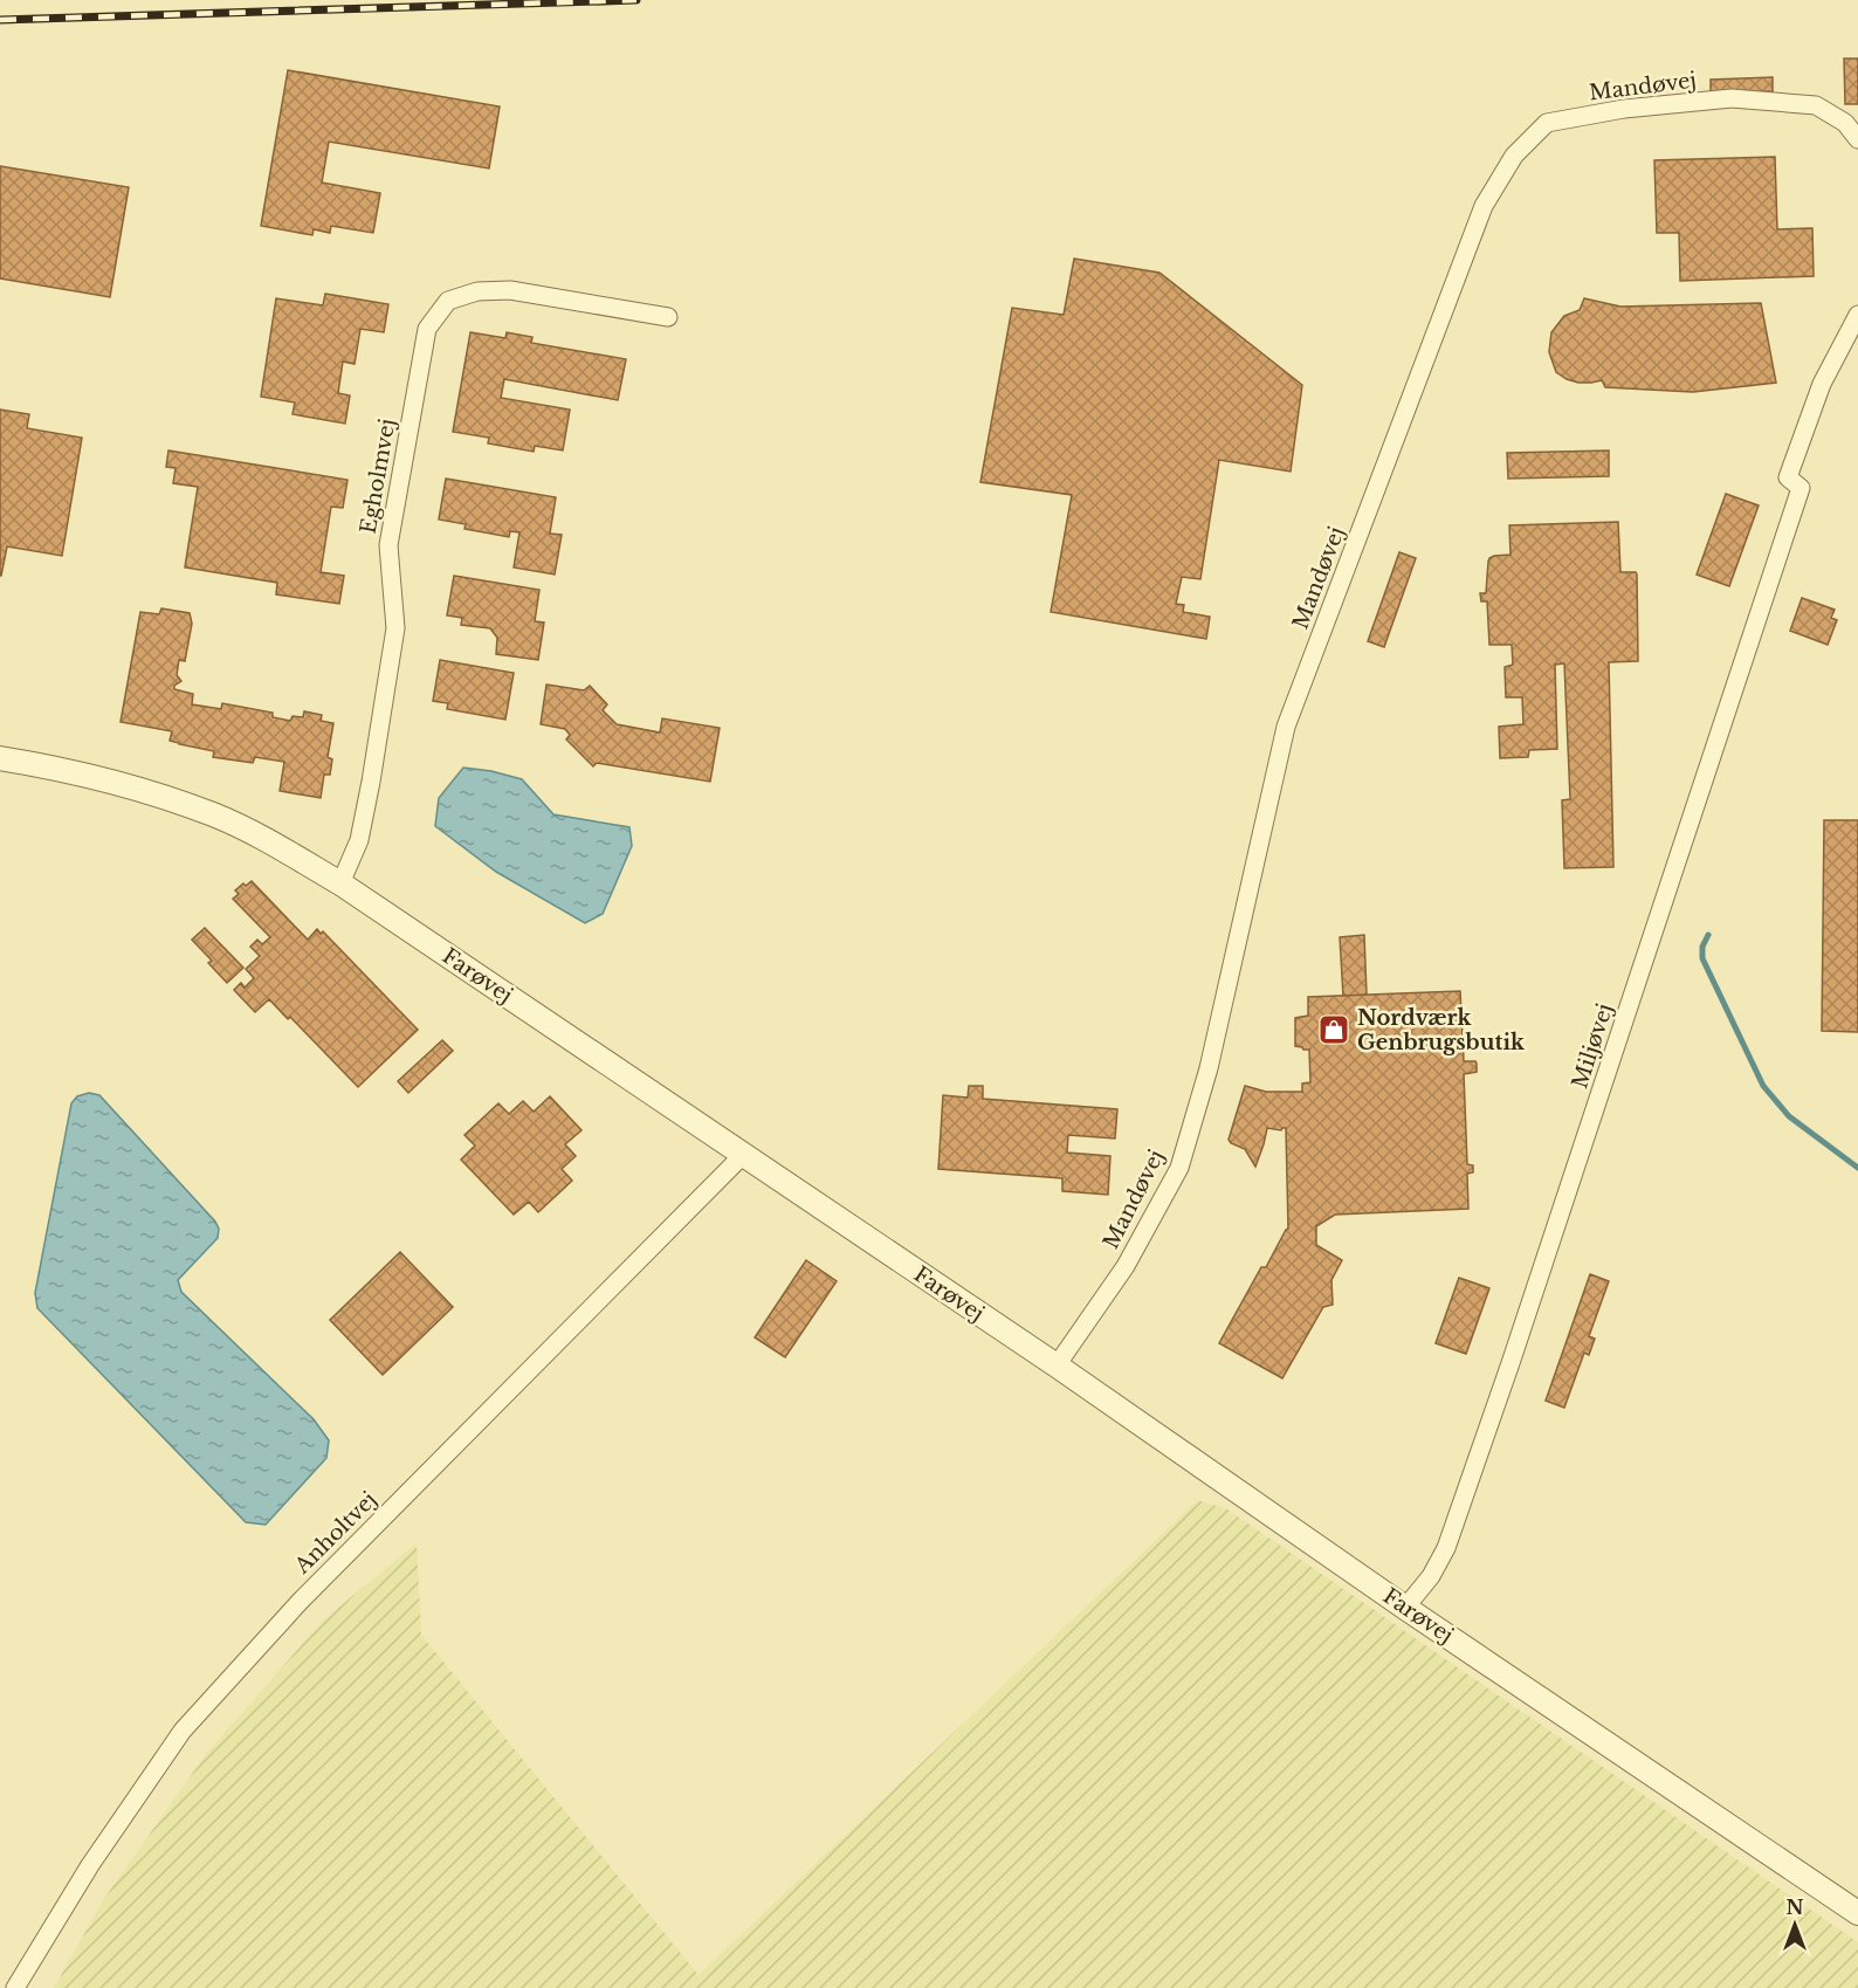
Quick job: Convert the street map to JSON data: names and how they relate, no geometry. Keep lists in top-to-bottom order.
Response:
{
  "streets": {
    "street": [
      "Mandøvej",
      "Egholmvej",
      "Farøvej",
      "Miljøvej",
      "Anholtvej"
    ]
  },
  "crossings": [
    ["Mandøvej", "Farøvej"],
    ["Egholmvej", "Farøvej"],
    ["Farøvej", "Miljøvej"],
    ["Farøvej", "Anholtvej"]
  ],
  "places": {
    "shop": ["Nordværk Genbrugsbutik"]
  },
  "north": "top"
}
